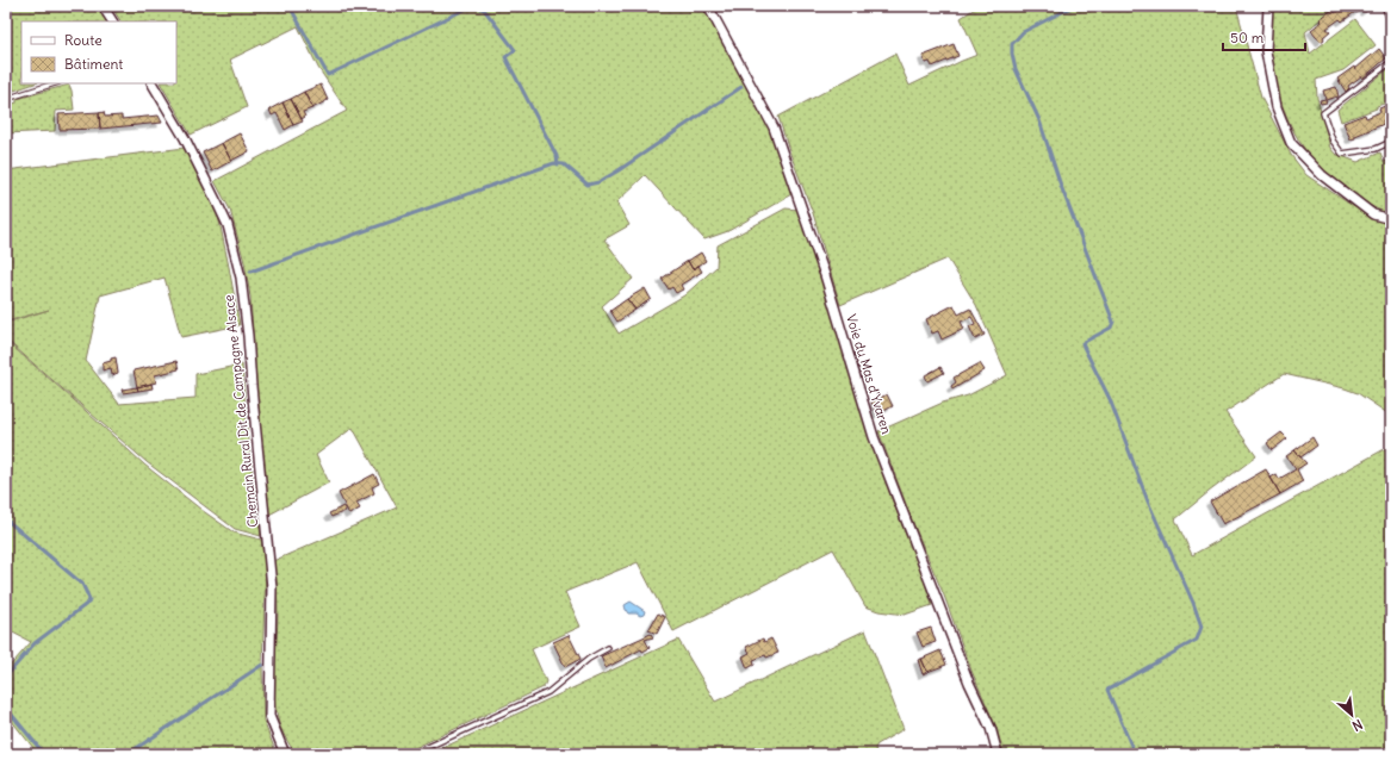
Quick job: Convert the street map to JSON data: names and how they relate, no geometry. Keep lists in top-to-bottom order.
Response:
{
  "streets": {
    "street": ["Voie du Mas d'Yvaren", "Chemain Rural Dit de Campagne Alsace"]
  },
  "legend": ["Route", "Bâtiment"],
  "scale_bar": "50 m",
  "north": "bottom right"
}
